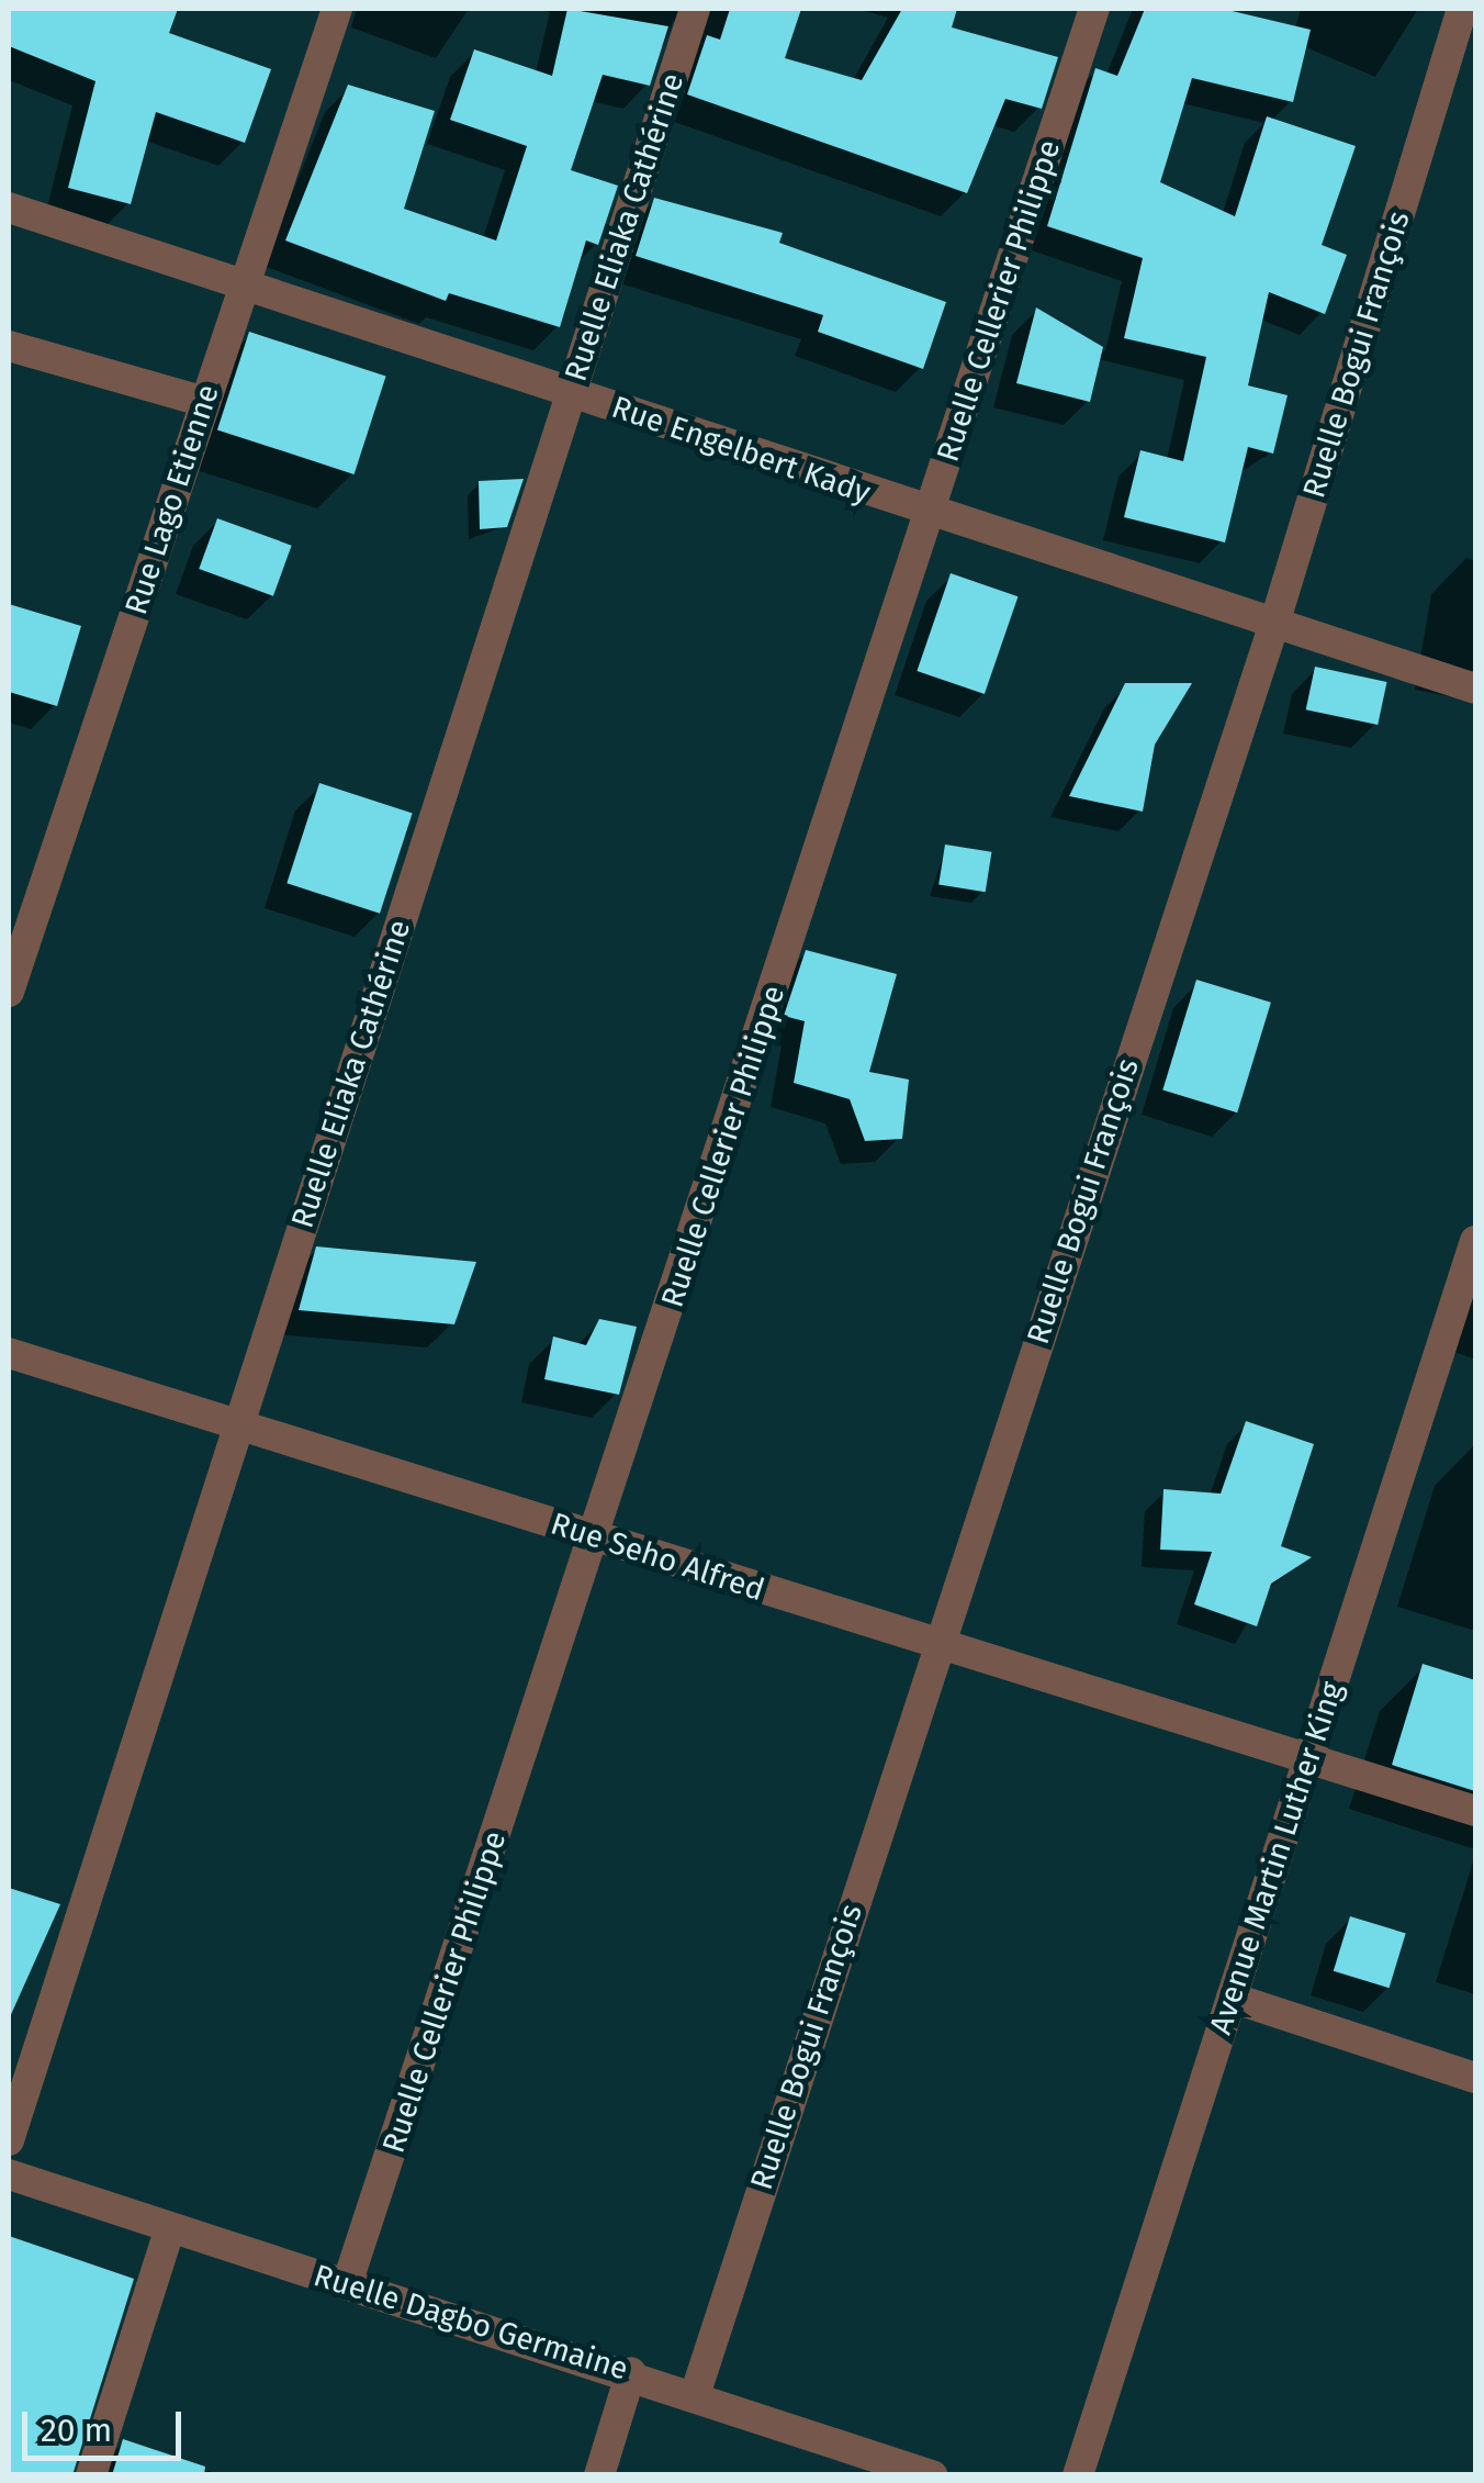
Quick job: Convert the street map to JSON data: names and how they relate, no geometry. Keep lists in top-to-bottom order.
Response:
{
  "streets": {
    "street": [
      "Ruelle Eliaka Cathérine",
      "Ruelle Cellerier Philippe",
      "Ruelle Bogui François",
      "Rue Engelbert Kady",
      "Rue Lago Etienne",
      "Rue Seho Alfred",
      "Avenue Martin Luther King",
      "Ruelle Dagbo Germaine"
    ]
  },
  "crossings": [
    ["Ruelle Eliaka Cathérine", "Rue Engelbert Kady"],
    ["Ruelle Eliaka Cathérine", "Rue Seho Alfred"],
    ["Ruelle Cellerier Philippe", "Rue Engelbert Kady"],
    ["Ruelle Cellerier Philippe", "Rue Seho Alfred"],
    ["Ruelle Cellerier Philippe", "Ruelle Dagbo Germaine"],
    ["Ruelle Bogui François", "Rue Engelbert Kady"],
    ["Ruelle Bogui François", "Rue Seho Alfred"],
    ["Ruelle Bogui François", "Ruelle Dagbo Germaine"],
    ["Rue Engelbert Kady", "Rue Lago Etienne"],
    ["Rue Seho Alfred", "Avenue Martin Luther King"]
  ],
  "scale_bar": "20 m"
}
